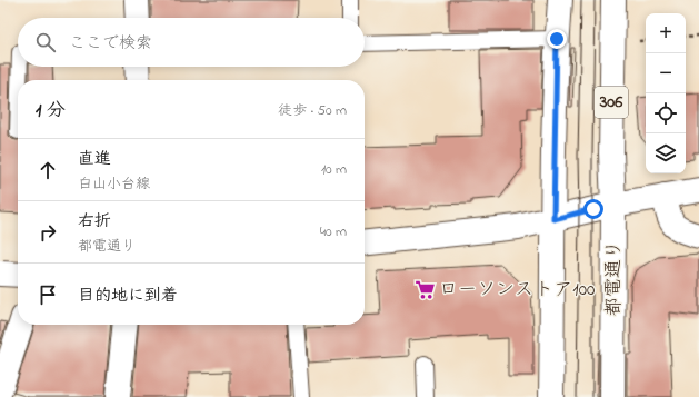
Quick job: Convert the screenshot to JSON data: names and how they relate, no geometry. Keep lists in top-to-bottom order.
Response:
{
  "streets": {
    "main road": ["306", "都電通り"]
  },
  "places": {
    "supermarket": ["ローソンストア100"]
  },
  "page": {
    "map_buttons": ["+", "−"],
    "search": "ここで検索",
    "heading": ["1 分", "徒歩 · 50 m"],
    "list": [
      ["直進", "白山小台線", "10 m"],
      ["右折", "都電通り", "40 m"],
      "目的地に到着"
    ]
  }
}
